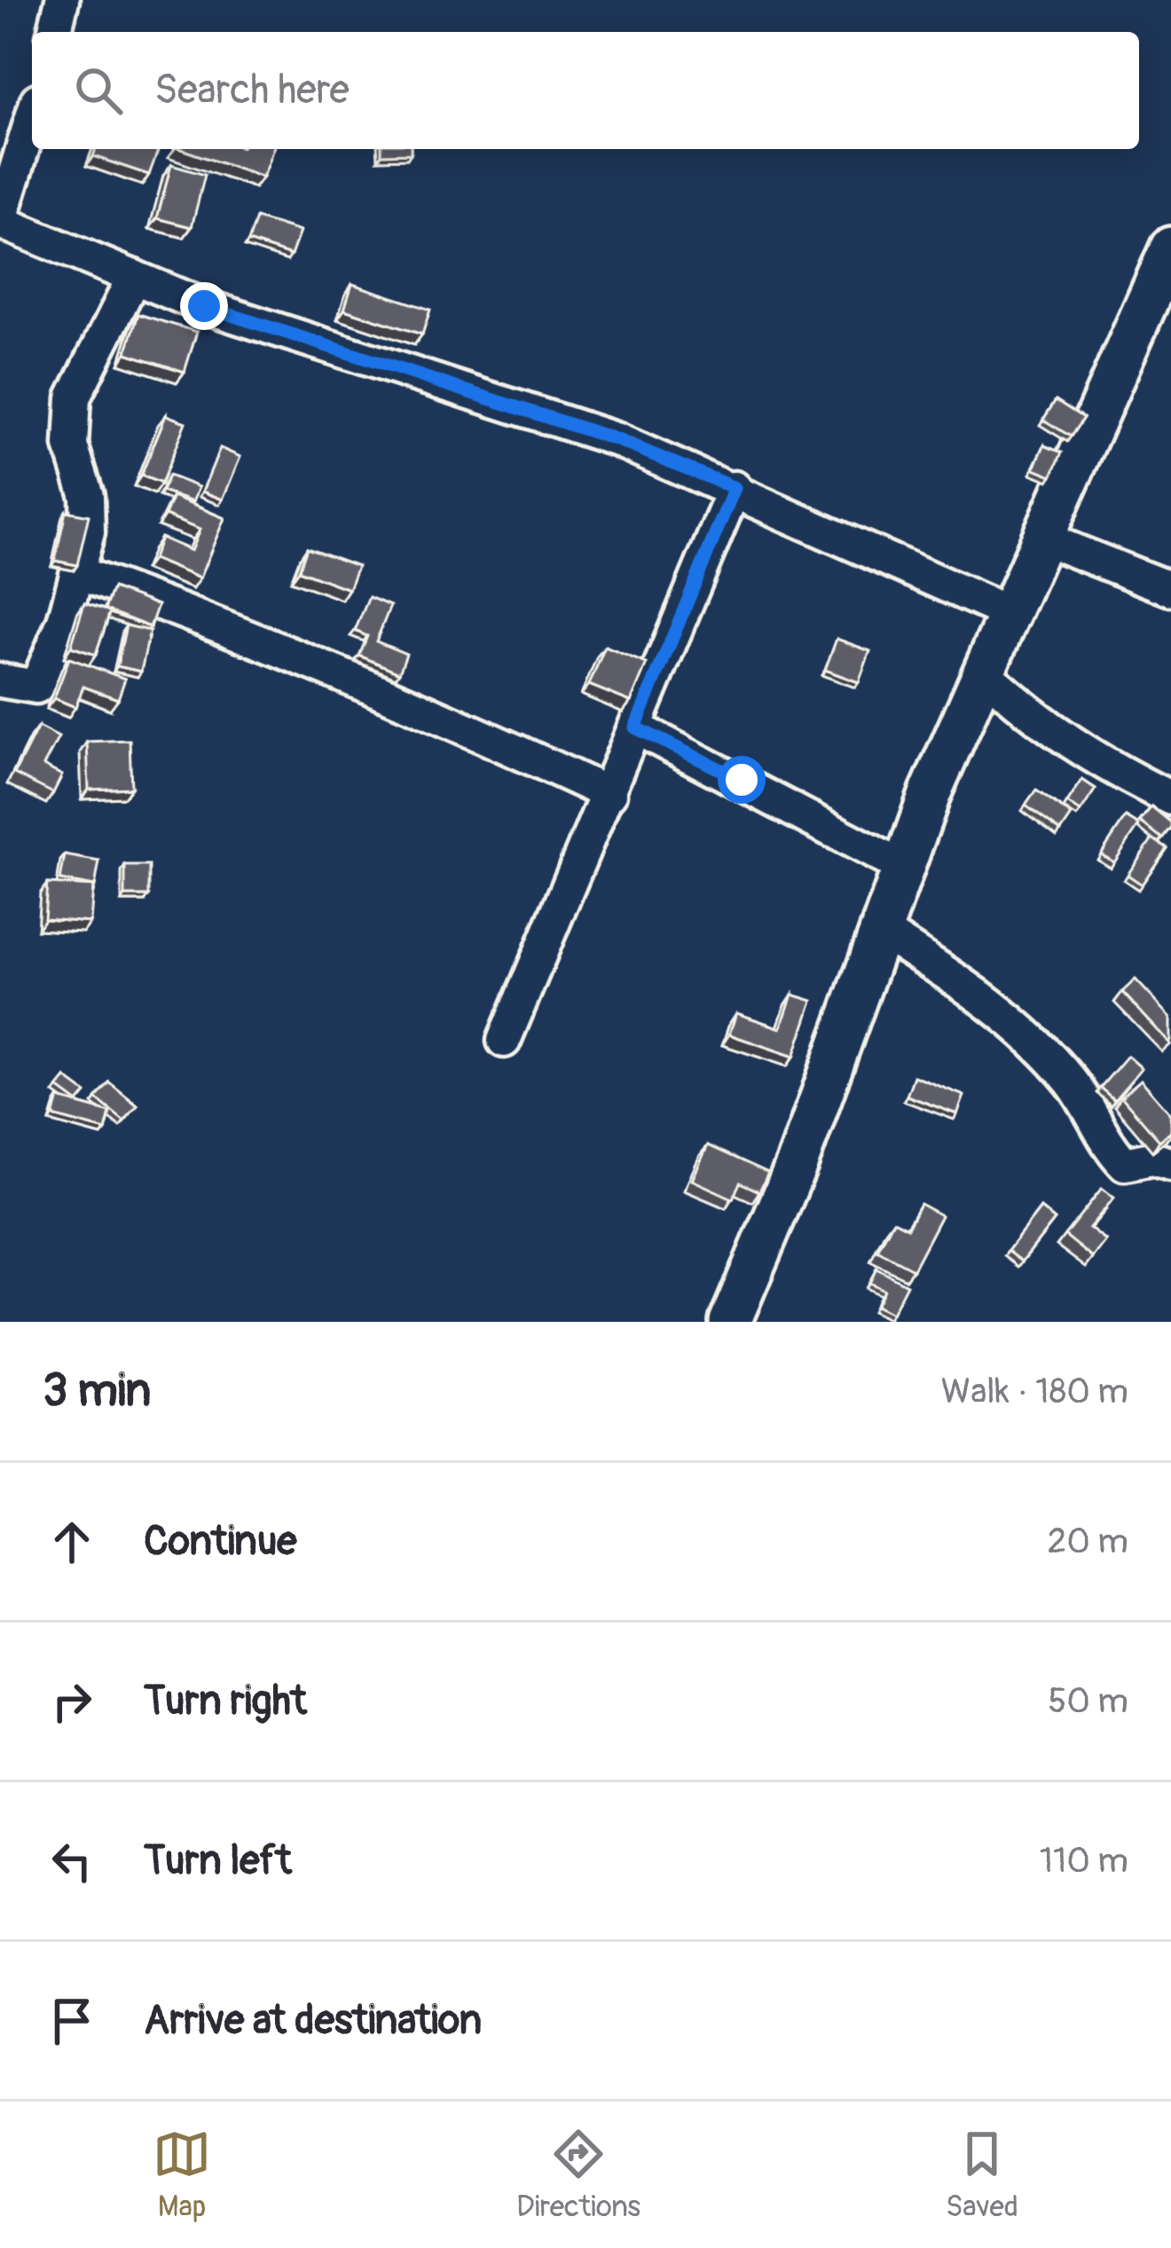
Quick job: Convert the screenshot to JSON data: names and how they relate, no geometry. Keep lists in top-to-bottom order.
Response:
{
  "page": {
    "search": "Search here",
    "heading": ["3 min", "Walk · 180 m"],
    "list": [
      ["Continue", "20 m"],
      ["Turn right", "50 m"],
      ["Turn left", "110 m"],
      "Arrive at destination"
    ],
    "nav": ["Map", "Directions", "Saved"]
  }
}
